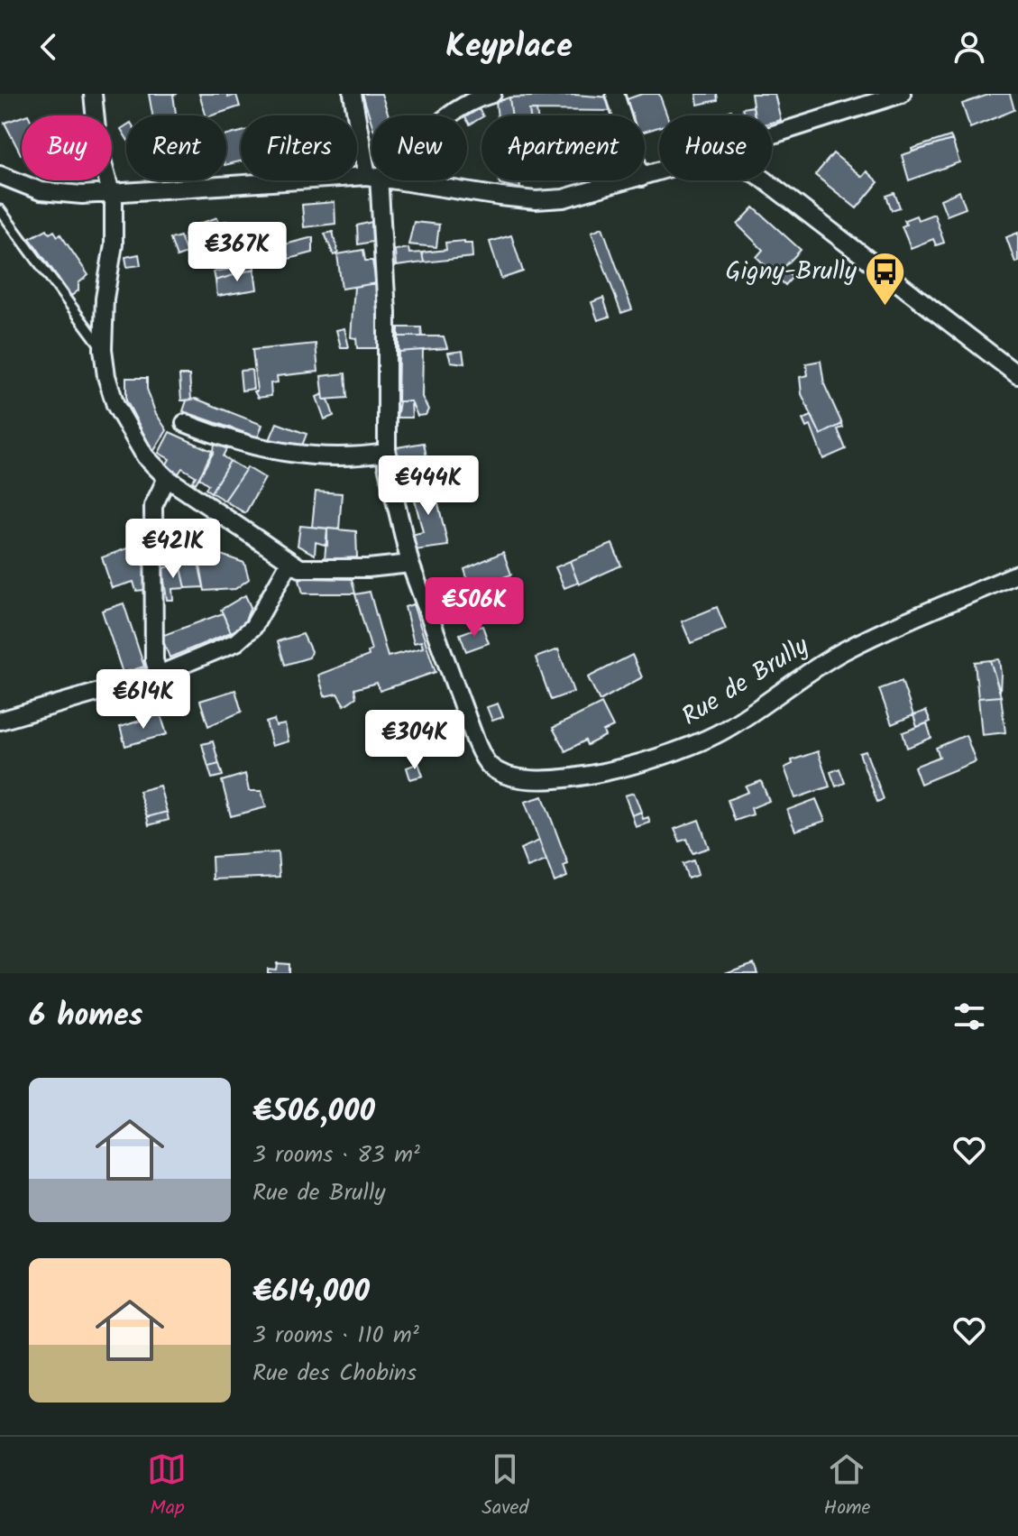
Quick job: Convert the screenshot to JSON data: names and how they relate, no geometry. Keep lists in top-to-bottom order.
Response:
{
  "streets": {
    "street": ["Rue de Brully"]
  },
  "places": {
    "bus stop": ["Gigny-Brully"]
  },
  "page": {
    "header": "Keyplace",
    "chip": [
      "Buy",
      "Rent",
      "Filters",
      "New",
      "Apartment",
      "House"
    ],
    "price": [
      "€367K",
      "€444K",
      "€421K",
      "€506K",
      "€614K",
      "€304K"
    ],
    "heading": "6 homes",
    "list": [
      {
        "name": "€506,000",
        "note": "3 rooms · 83 m² · Rue de Brully"
      },
      {
        "name": "€614,000",
        "note": "3 rooms · 110 m² · Rue des Chobins"
      }
    ],
    "tabs": ["Map", "Saved", "Home"]
  }
}
